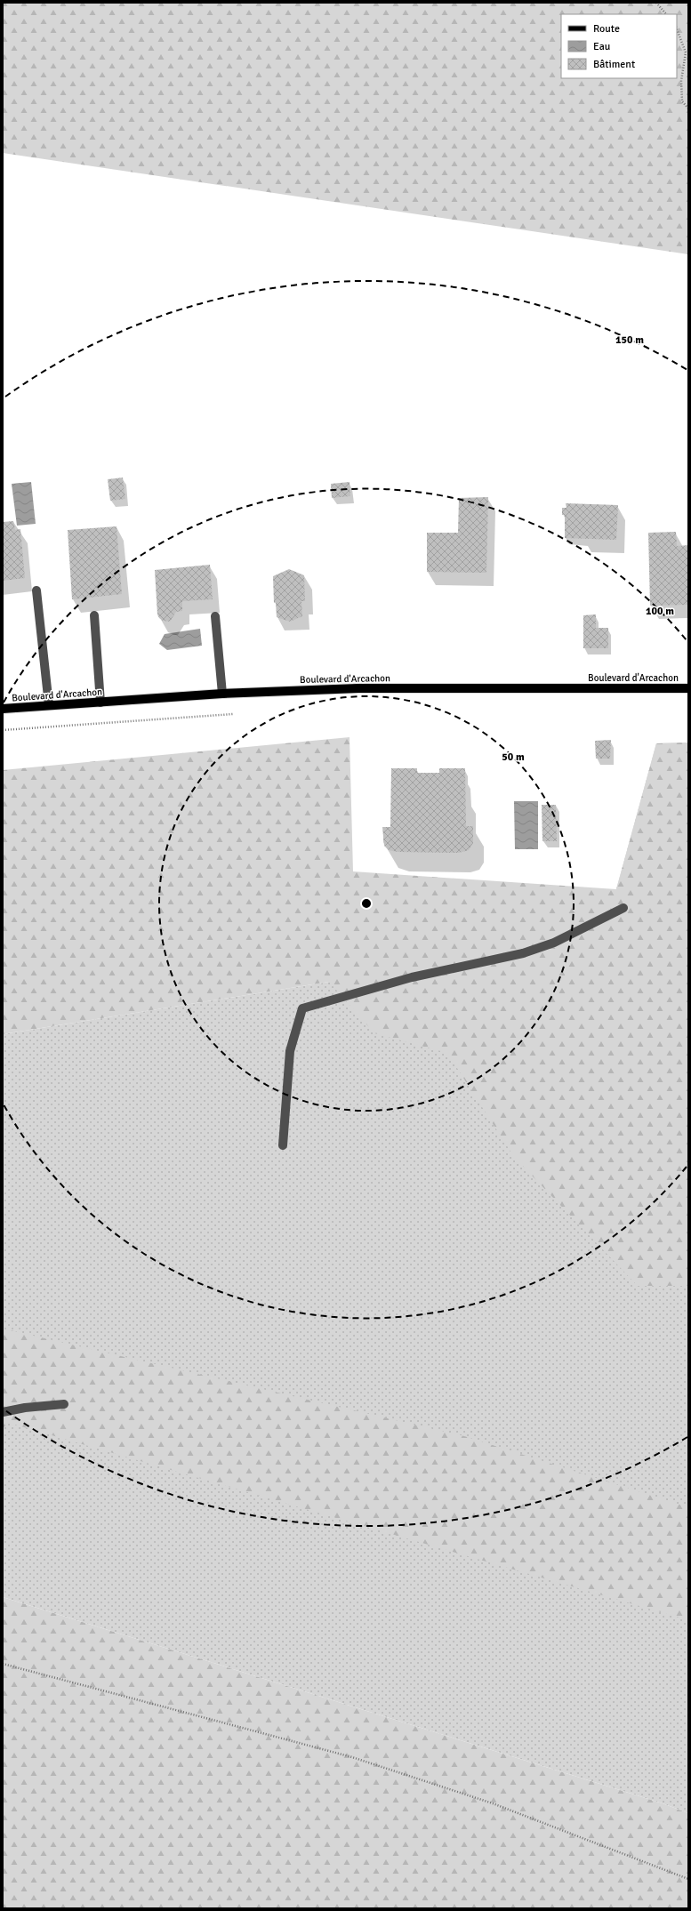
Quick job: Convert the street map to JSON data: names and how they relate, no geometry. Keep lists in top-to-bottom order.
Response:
{
  "streets": {
    "main road": ["Boulevard d'Arcachon"]
  },
  "legend": ["Route", "Eau", "Bâtiment"],
  "rings": ["150 m", "100 m", "50 m"]
}
